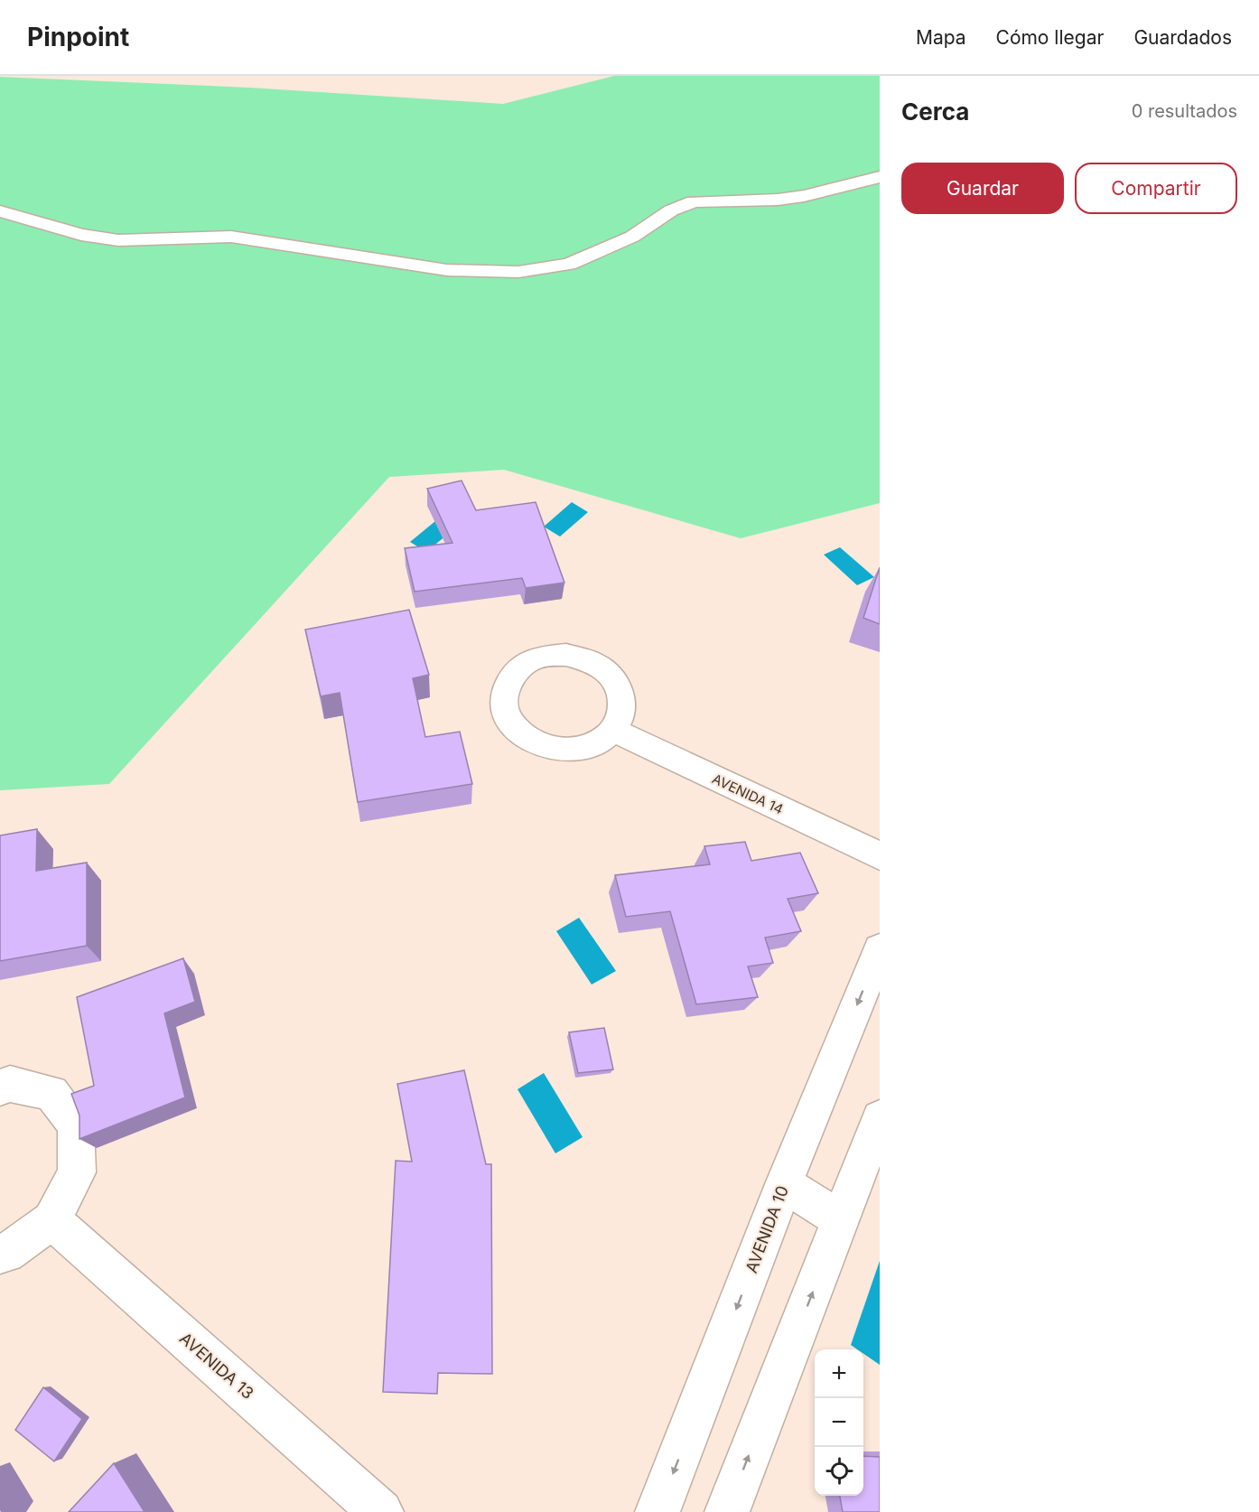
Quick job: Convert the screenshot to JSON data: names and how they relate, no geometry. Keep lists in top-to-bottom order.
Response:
{
  "streets": {
    "street": ["AVENIDA 14", "AVENIDA 10", "AVENIDA 13"]
  },
  "page": {
    "header": "Pinpoint",
    "nav": ["Mapa", "Cómo llegar", "Guardados"],
    "heading": ["Cerca", "0 resultados"],
    "buttons": ["Guardar", "Compartir"],
    "map_buttons": ["+", "−"]
  }
}
